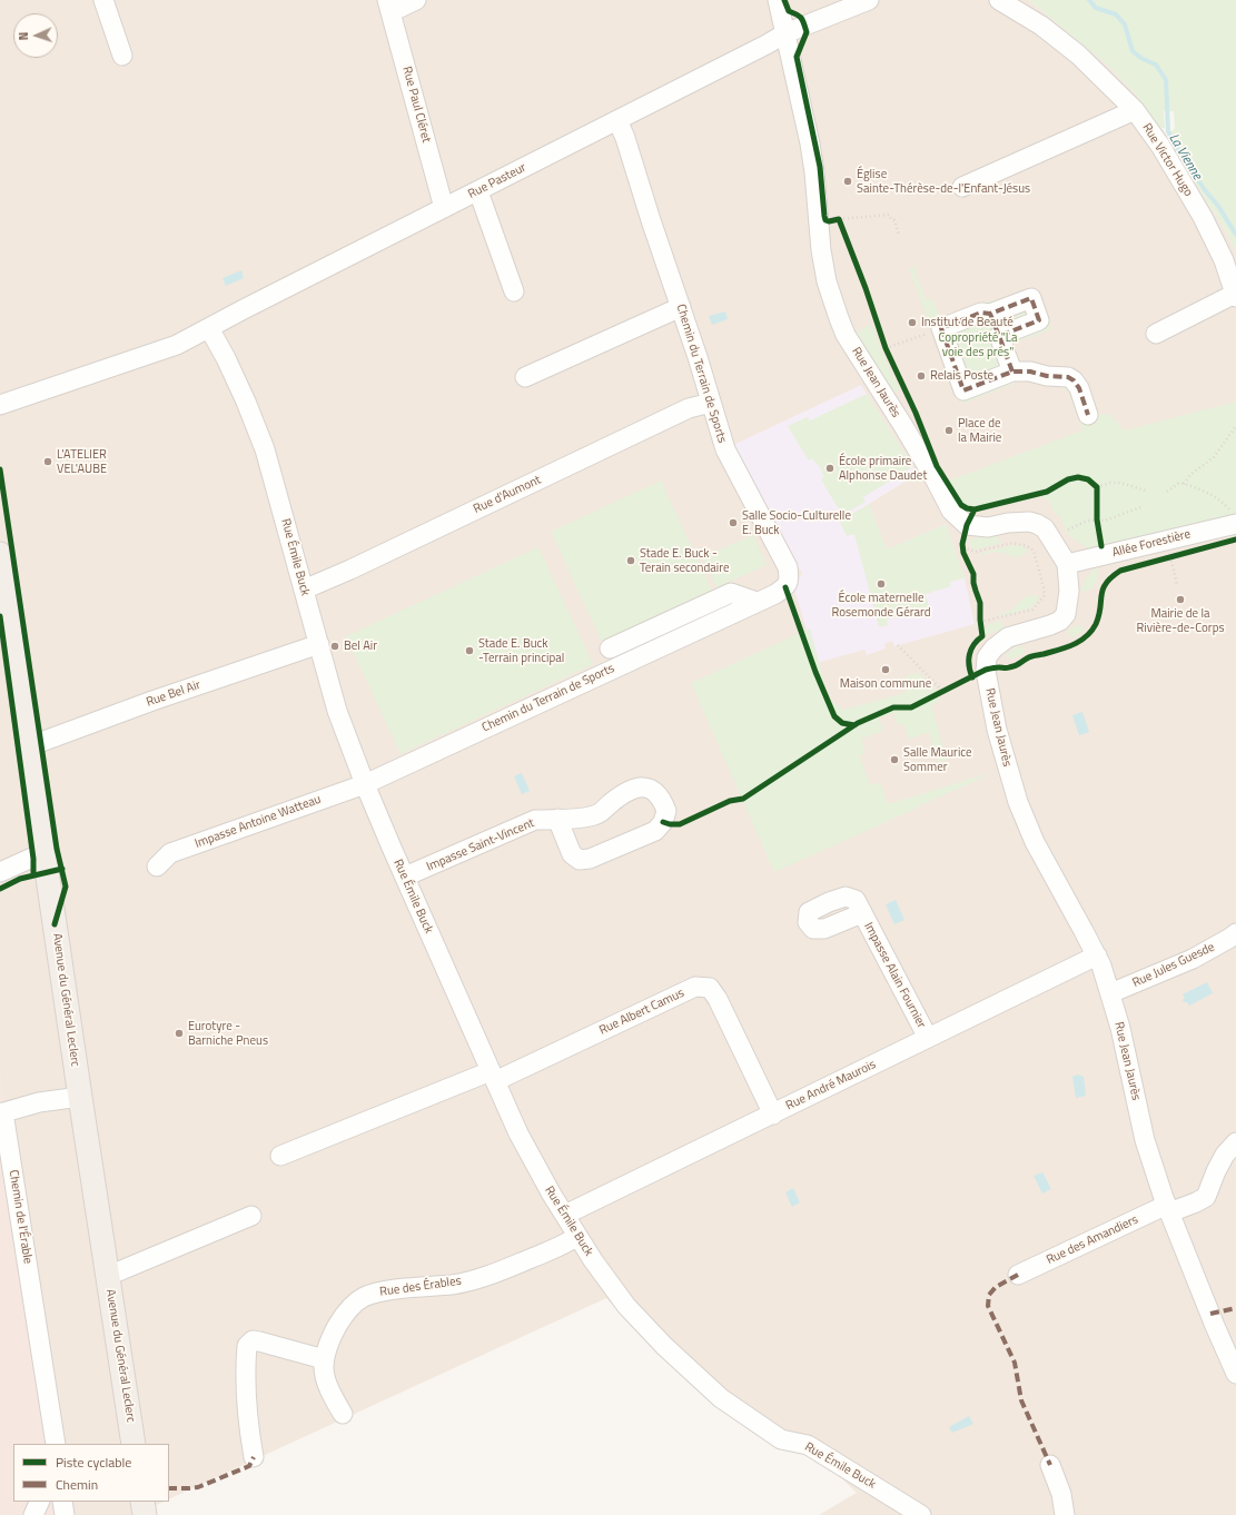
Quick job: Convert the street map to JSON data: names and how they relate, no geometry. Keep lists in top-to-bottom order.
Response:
{
  "streets": {
    "main road": ["Avenue du Général Leclerc"],
    "street": [
      "Rue Paul Cléret",
      "Rue Victor Hugo",
      "Rue Pasteur",
      "Chemin du Terrain de Sports",
      "Rue Jean Jaurès",
      "Rue d'Aumont",
      "Allée Forestière",
      "Rue Émile Buck",
      "Rue Bel Air",
      "Impasse Antoine Watteau",
      "Impasse Saint-Vincent",
      "Rue Jules Guesde",
      "Impasse Alain Fournier",
      "Rue Albert Camus",
      "Rue André Maurois",
      "Chemin de l'Érable",
      "Rue des Amandiers",
      "Rue des Érables"
    ]
  },
  "crossings": [
    ["Rue Paul Cléret", "Rue Pasteur"],
    ["Rue Pasteur", "Chemin du Terrain de Sports"],
    ["Rue Pasteur", "Rue Jean Jaurès"],
    ["Rue Pasteur", "Rue Émile Buck"],
    ["Chemin du Terrain de Sports", "Rue d'Aumont"],
    ["Chemin du Terrain de Sports", "Rue Émile Buck"],
    ["Chemin du Terrain de Sports", "Impasse Antoine Watteau"],
    ["Rue Jean Jaurès", "Allée Forestière"],
    ["Rue Jean Jaurès", "Rue Jules Guesde"],
    ["Rue Jean Jaurès", "Rue André Maurois"],
    ["Rue Jean Jaurès", "Rue des Amandiers"],
    ["Rue d'Aumont", "Rue Émile Buck"],
    ["Rue Émile Buck", "Rue Bel Air"],
    ["Rue Émile Buck", "Impasse Antoine Watteau"],
    ["Rue Émile Buck", "Impasse Saint-Vincent"],
    ["Rue Émile Buck", "Rue Albert Camus"],
    ["Rue Émile Buck", "Rue André Maurois"],
    ["Rue Émile Buck", "Rue des Érables"],
    ["Rue Bel Air", "Avenue du Général Leclerc"],
    ["Impasse Alain Fournier", "Rue André Maurois"],
    ["Rue Albert Camus", "Rue André Maurois"]
  ],
  "water": ["La Vienne"],
  "parks": ["Copropriété \"La voie des prés\""],
  "places": [
    "Église Sainte-Thérèse-de-l'Enfant-Jésus",
    "Institut de Beauté",
    "Relais Poste",
    "Place de la Mairie",
    "L'ATELIER VEL'AUBE",
    "École primaire Alphonse Daudet",
    "Salle Socio-Culturelle E. Buck",
    "Stade E. Buck - Terain secondaire",
    "École maternelle Rosemonde Gérard",
    "Mairie de la Rivière-de-Corps",
    "Bel Air",
    "Stade E. Buck -Terrain principal",
    "Maison commune",
    "Salle Maurice Sommer",
    "Eurotyre - Barniche Pneus"
  ],
  "legend": ["Piste cyclable", "Chemin"],
  "north": "left"
}
